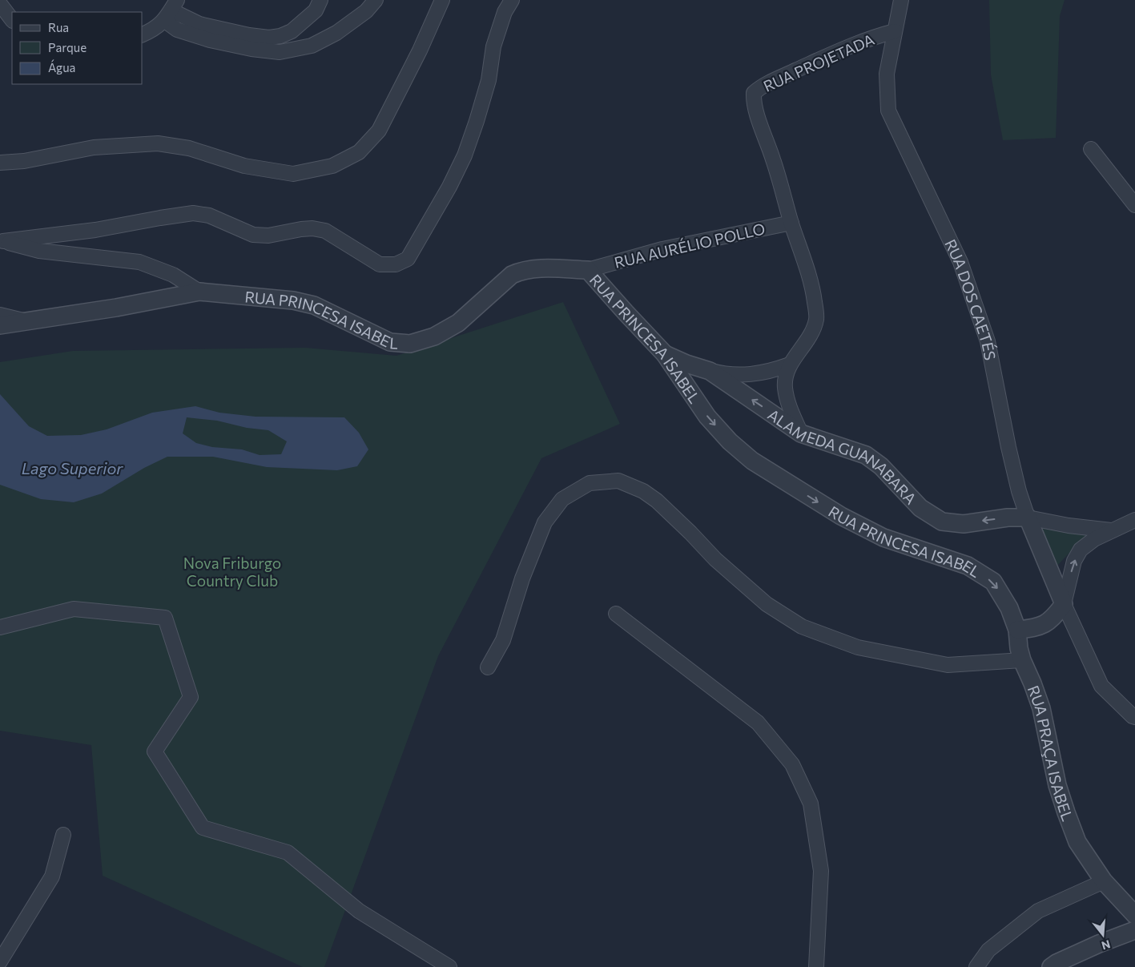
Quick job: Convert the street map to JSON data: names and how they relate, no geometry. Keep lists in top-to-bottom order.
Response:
{
  "streets": {
    "street": [
      "RUA PROJETADA",
      "RUA AURÉLIO POLLO",
      "RUA DOS CAETÉS",
      "RUA PRINCESA ISABEL",
      "ALAMEDA GUANABARA",
      "RUA PRAÇA ISABEL"
    ]
  },
  "crossings": [
    ["RUA PROJETADA", "RUA AURÉLIO POLLO"],
    ["RUA PROJETADA", "RUA DOS CAETÉS"],
    ["RUA AURÉLIO POLLO", "RUA PRINCESA ISABEL"],
    ["RUA DOS CAETÉS", "ALAMEDA GUANABARA"],
    ["RUA PRINCESA ISABEL", "ALAMEDA GUANABARA"],
    ["RUA PRINCESA ISABEL", "RUA PRAÇA ISABEL"]
  ],
  "one_way": ["RUA PRINCESA ISABEL", "ALAMEDA GUANABARA"],
  "water": ["Lago Superior"],
  "parks": ["Nova Friburgo Country Club"],
  "legend": ["Rua", "Parque", "Água"],
  "north": "bottom"
}
